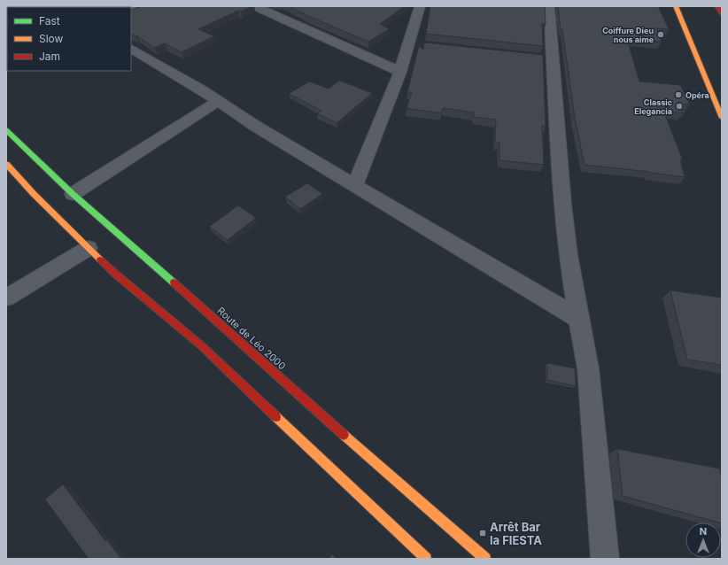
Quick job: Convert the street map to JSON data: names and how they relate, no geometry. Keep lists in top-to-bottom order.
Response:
{
  "streets": {
    "street": ["Route de Léo 2000"]
  },
  "places": {
    "other": ["Coiffure Dieu nous aime", "Opéra", "Classic Elegancia"],
    "transit": ["Arrêt Bar la FIESTA"]
  },
  "legend": ["Fast", "Slow", "Jam"],
  "north": "top"
}
